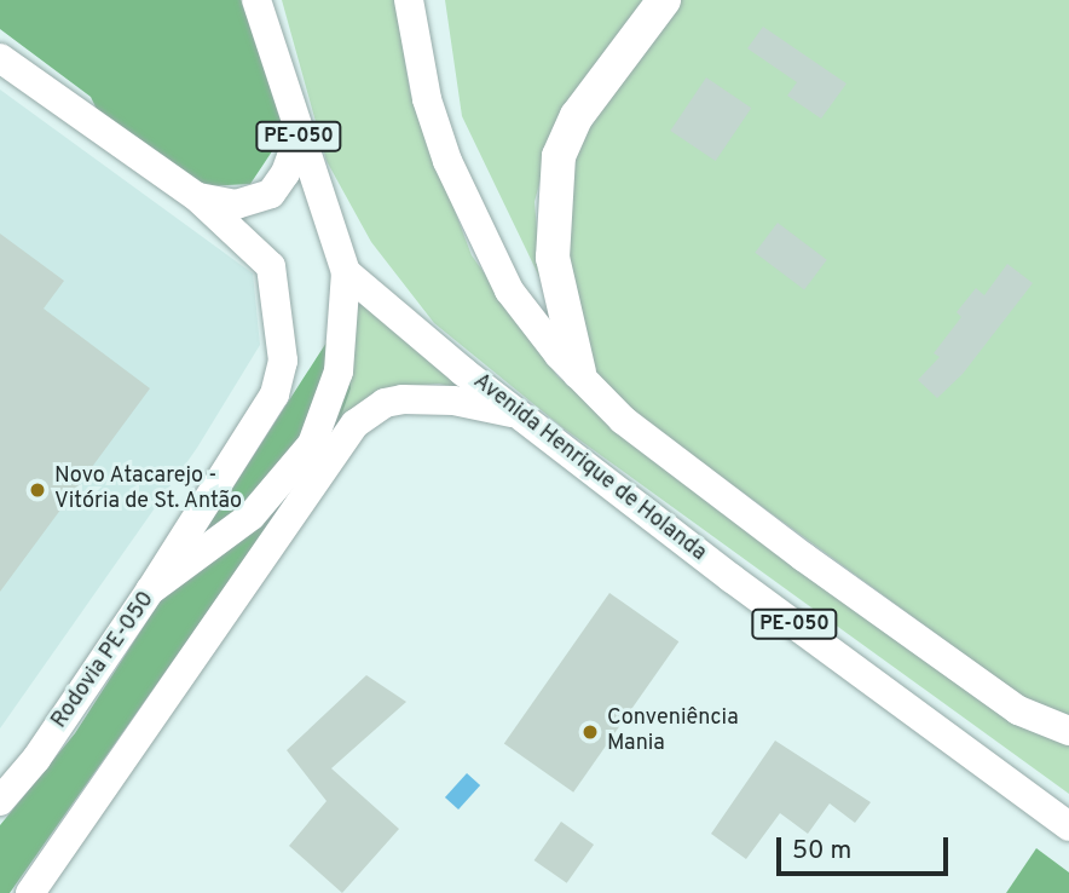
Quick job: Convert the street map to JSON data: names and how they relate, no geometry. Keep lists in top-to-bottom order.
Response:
{
  "streets": {
    "main road": ["PE-050", "Avenida Henrique de Holanda", "Rodovia PE-050"]
  },
  "crossings": [
    ["PE-050", "Avenida Henrique de Holanda"],
    ["PE-050", "Rodovia PE-050"],
    ["Avenida Henrique de Holanda", "Rodovia PE-050"]
  ],
  "places": ["Novo Atacarejo - Vitória de St. Antão", "Conveniência Mania"],
  "scale_bar": "50 m"
}
